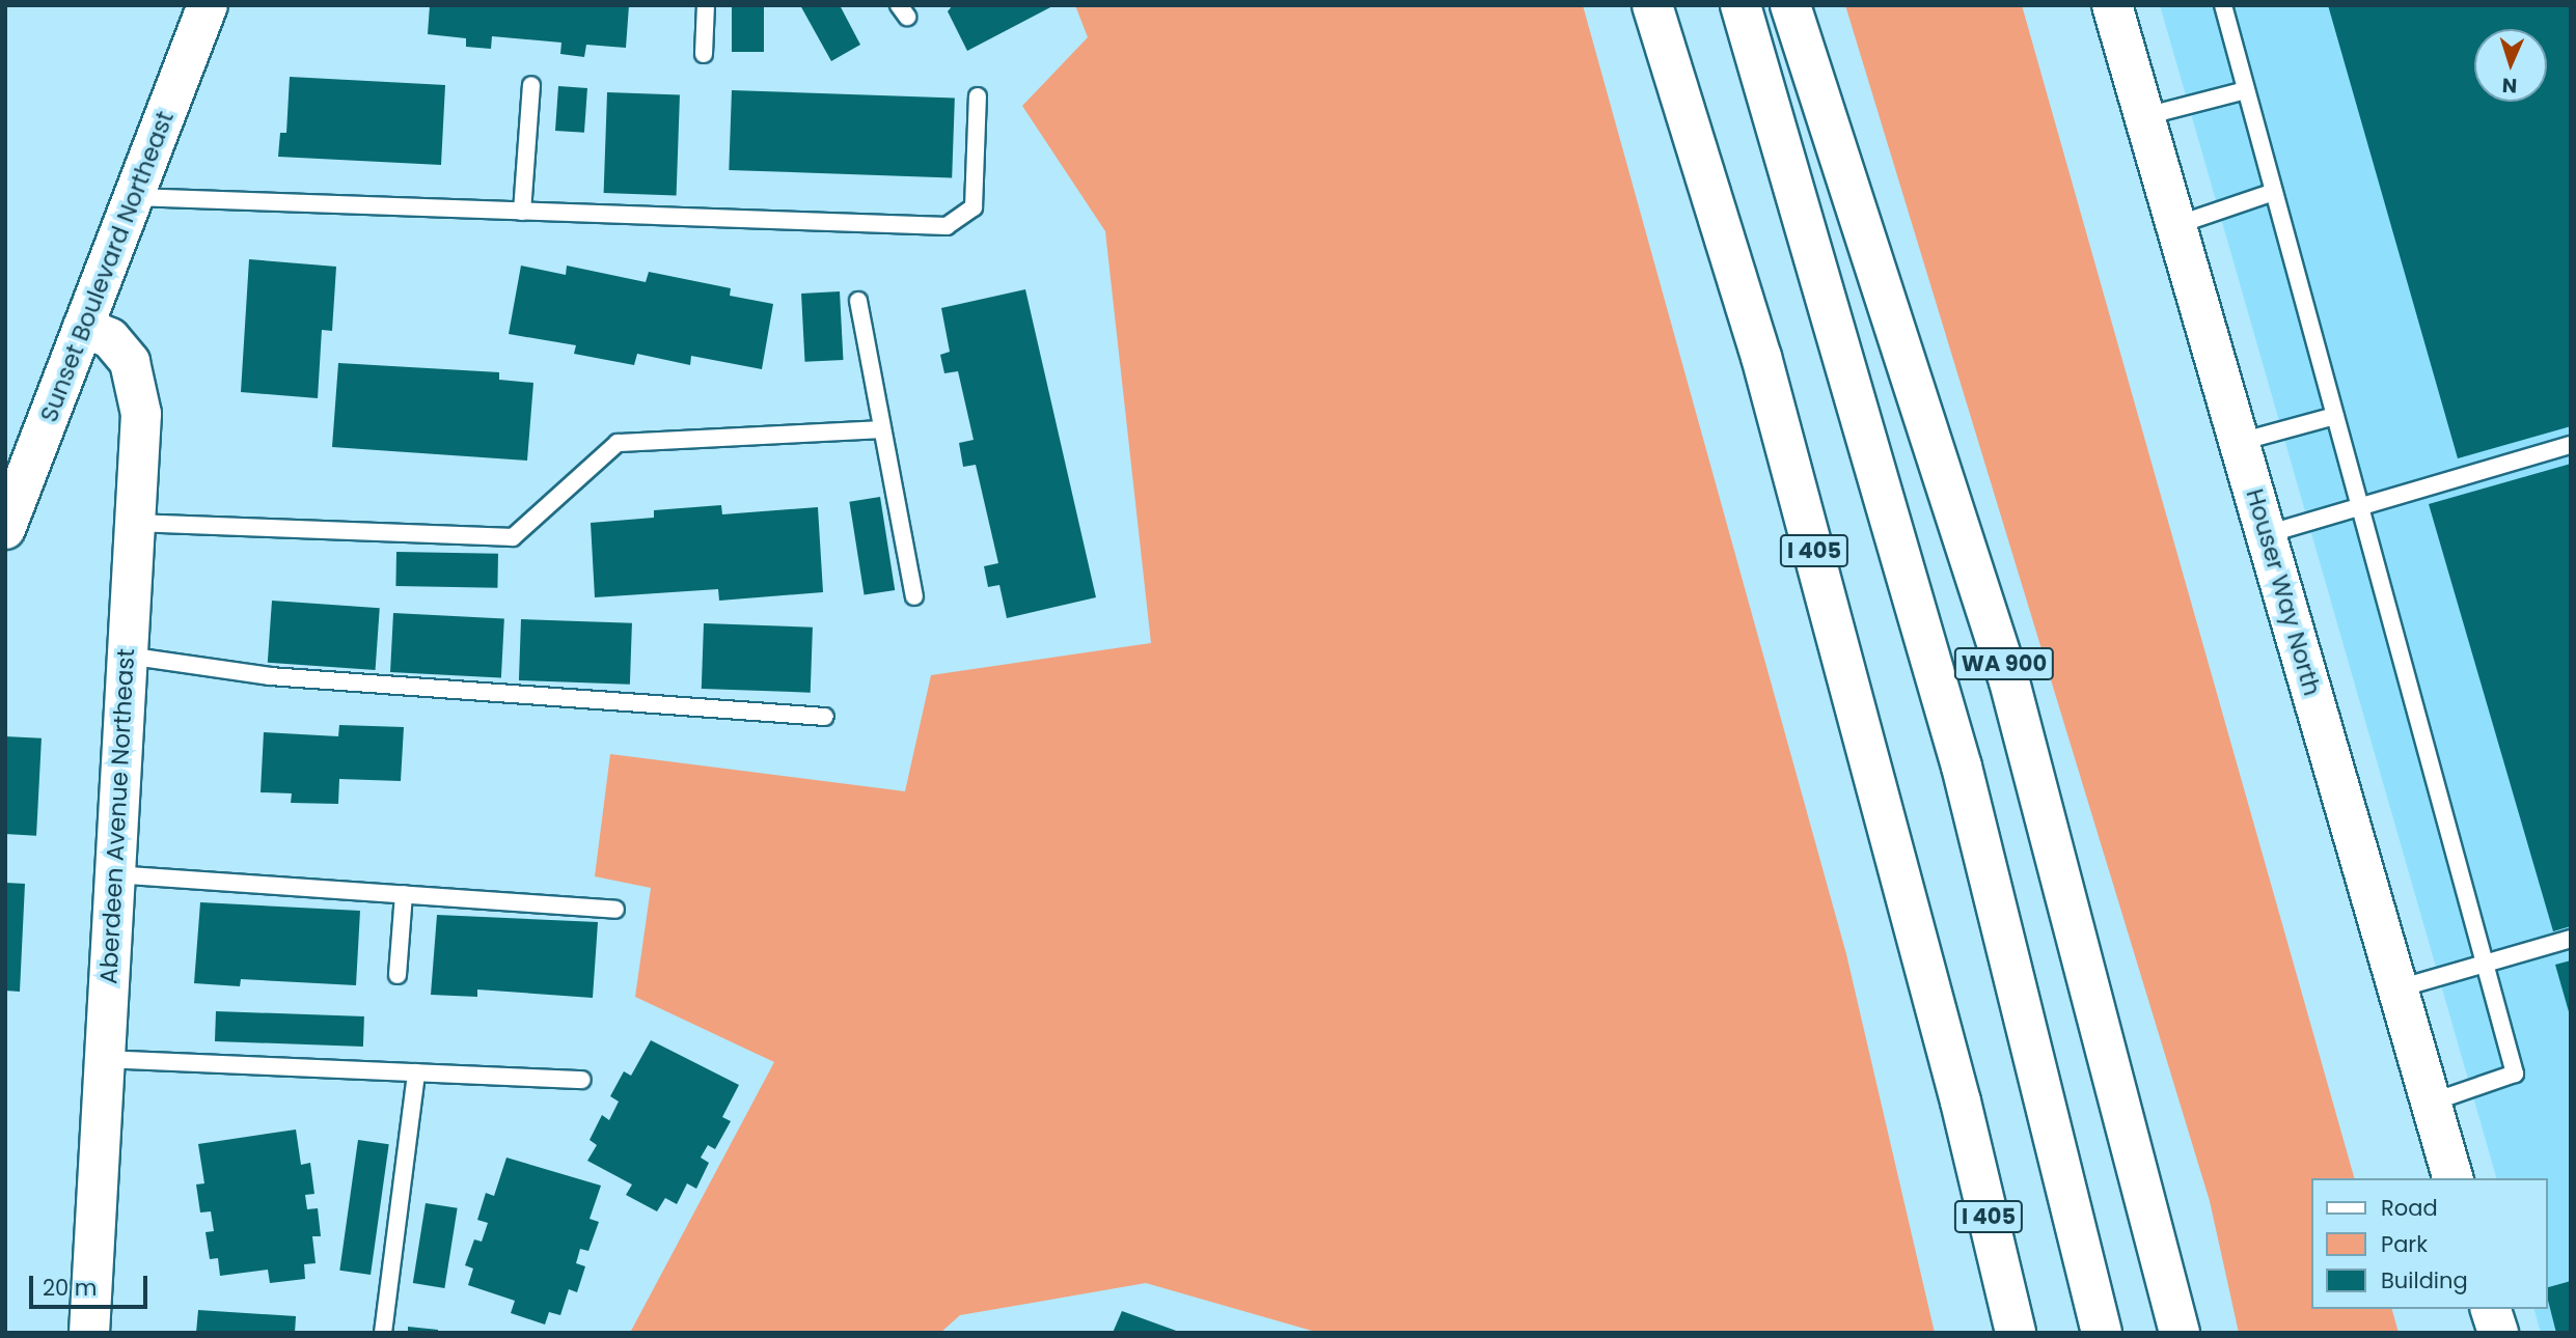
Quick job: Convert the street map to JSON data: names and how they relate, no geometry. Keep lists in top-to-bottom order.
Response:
{
  "streets": {
    "main road": [
      "Sunset Boulevard Northeast",
      "I 405",
      "Houser Way North",
      "WA 900",
      "Aberdeen Avenue Northeast"
    ]
  },
  "crossings": [
    ["Sunset Boulevard Northeast", "Aberdeen Avenue Northeast"]
  ],
  "legend": ["Road", "Park", "Building"],
  "scale_bar": "20 m",
  "north": "bottom"
}
